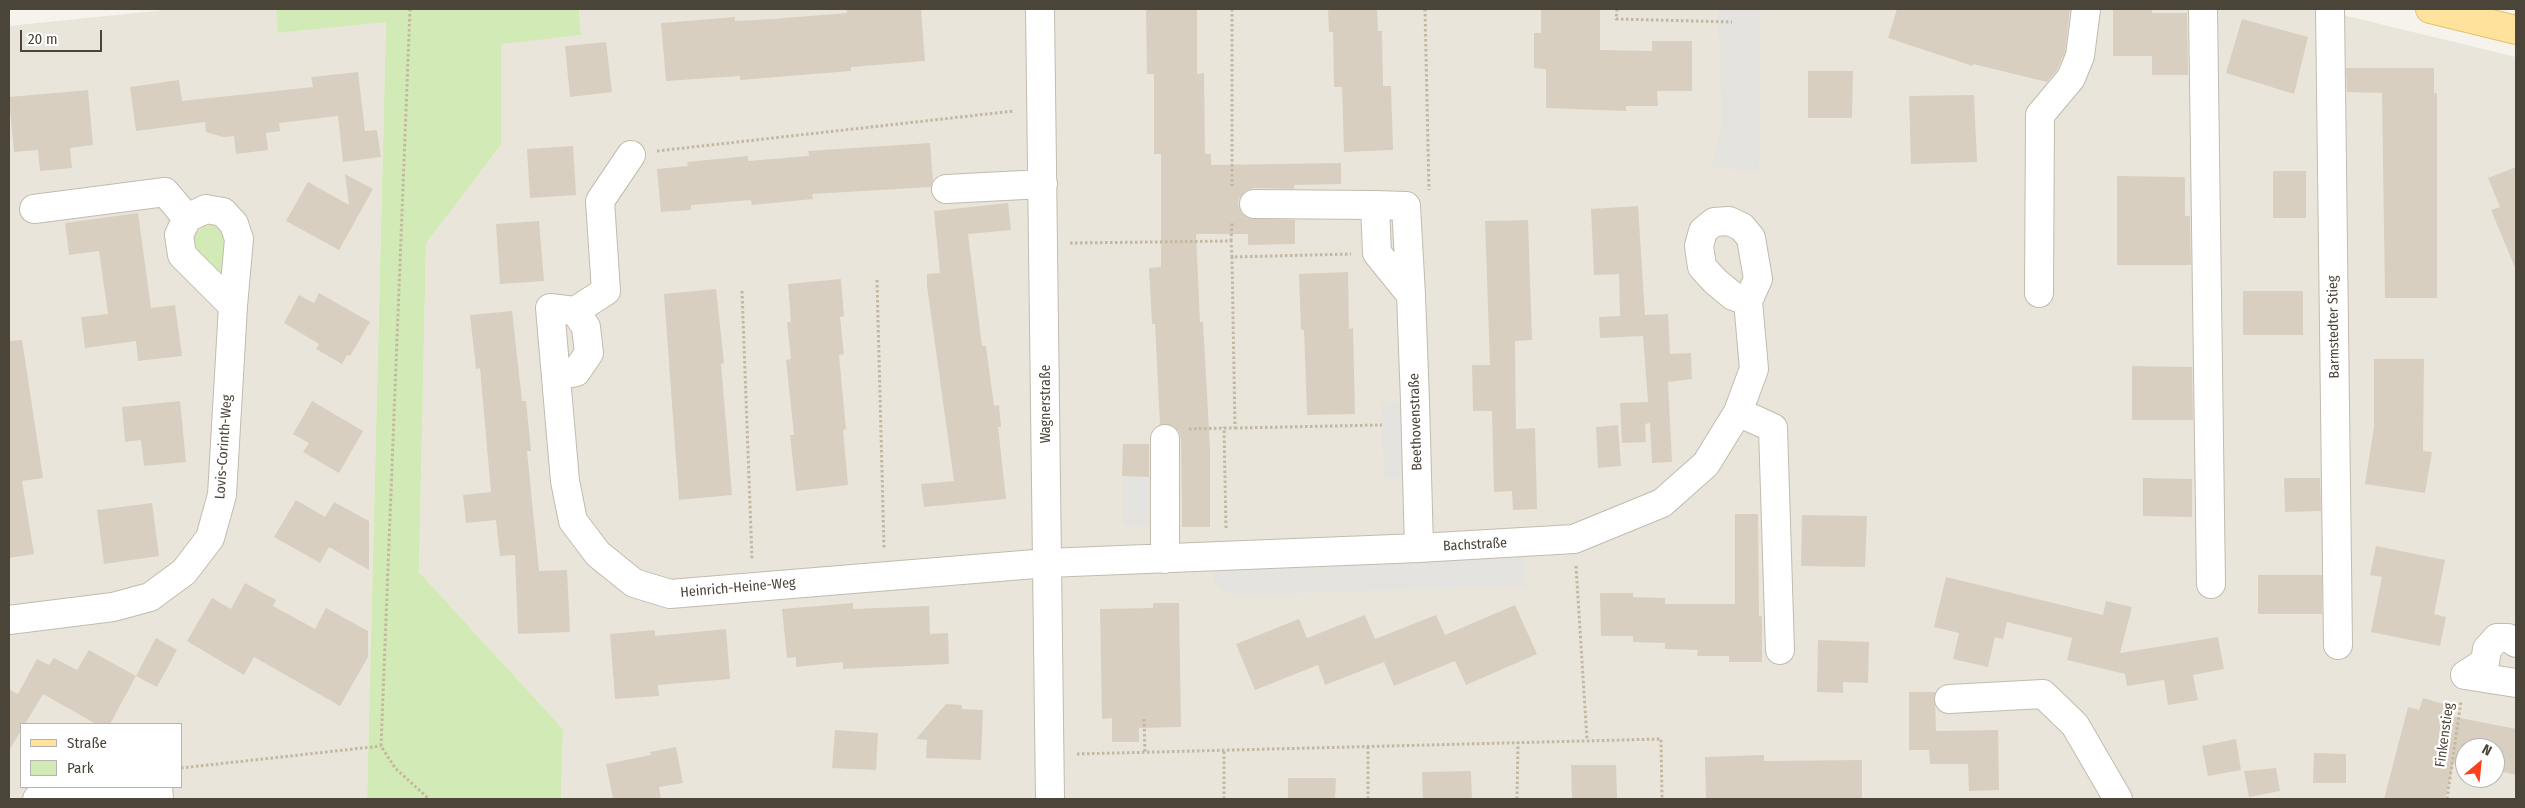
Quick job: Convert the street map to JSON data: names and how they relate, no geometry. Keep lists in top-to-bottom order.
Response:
{
  "streets": {
    "street": [
      "Barmstedter Stieg",
      "Wagnerstraße",
      "Beethovenstraße",
      "Lovis-Corinth-Weg",
      "Bachstraße",
      "Heinrich-Heine-Weg"
    ],
    "path": ["Finkenstieg"]
  },
  "crossings": [
    ["Wagnerstraße", "Bachstraße"],
    ["Wagnerstraße", "Heinrich-Heine-Weg"],
    ["Beethovenstraße", "Bachstraße"],
    ["Bachstraße", "Heinrich-Heine-Weg"]
  ],
  "legend": ["Straße", "Park"],
  "scale_bar": "20 m",
  "north": "top right"
}
